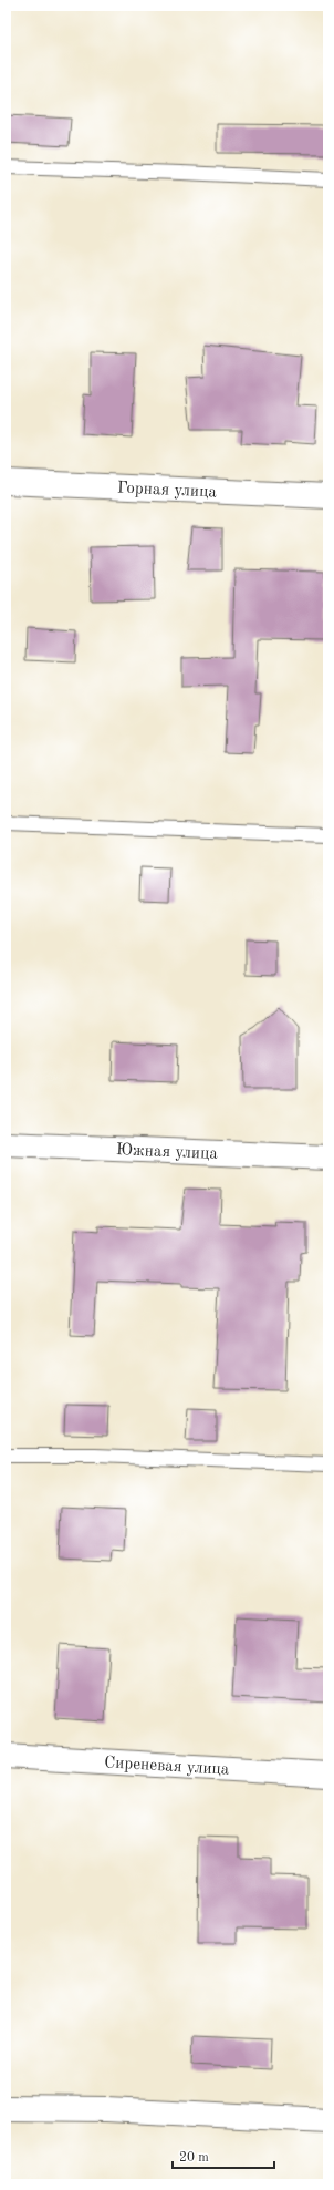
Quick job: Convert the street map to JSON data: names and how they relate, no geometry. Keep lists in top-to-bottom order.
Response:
{
  "streets": {
    "street": ["Горная улица", "Южная улица", "Сиреневая улица"]
  },
  "scale_bar": "20 m"
}
